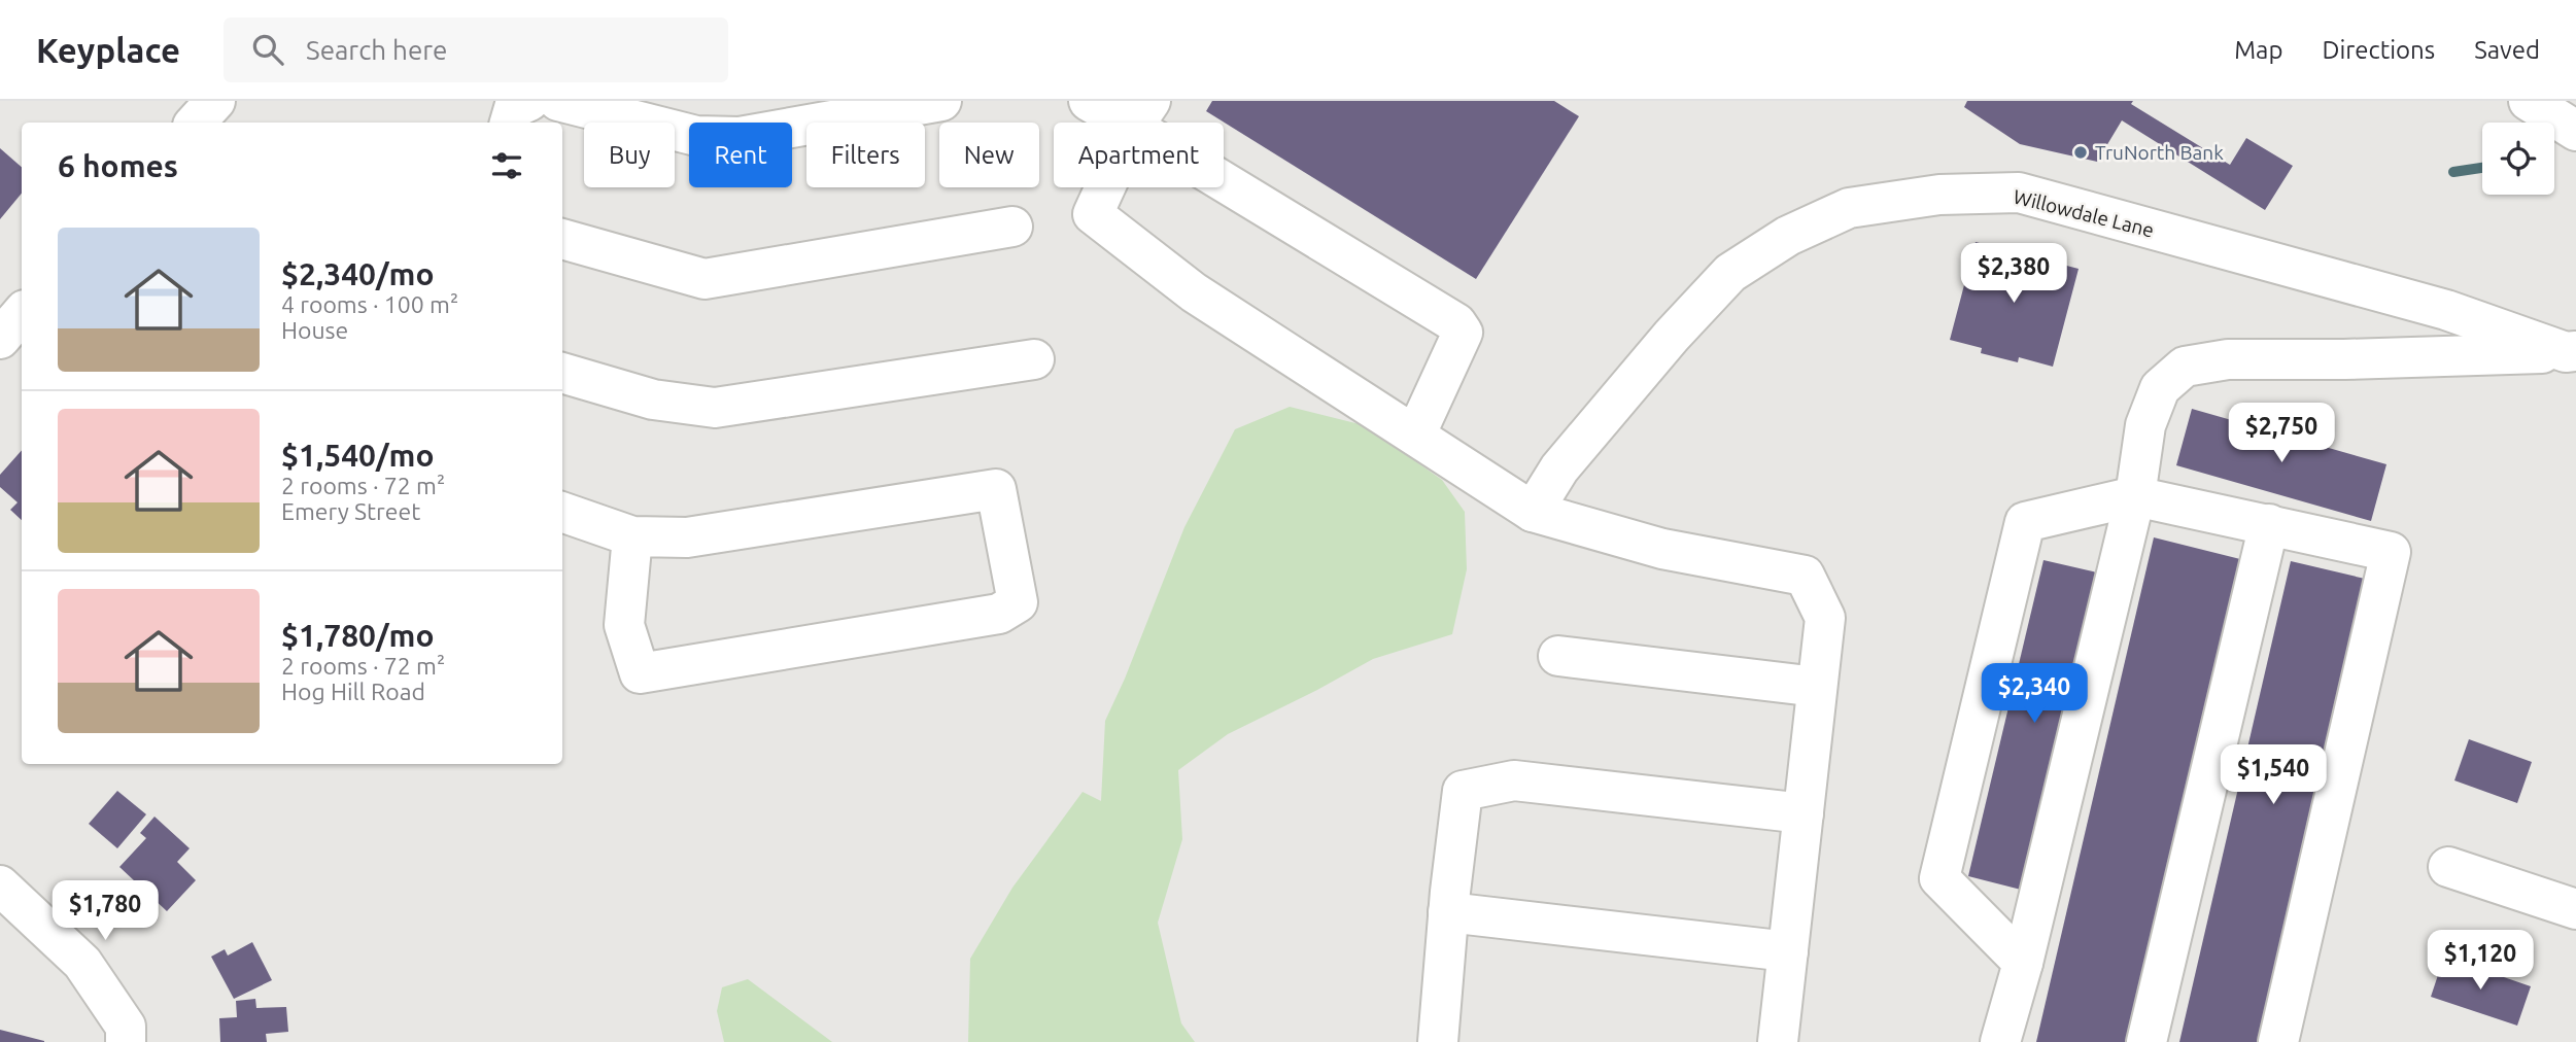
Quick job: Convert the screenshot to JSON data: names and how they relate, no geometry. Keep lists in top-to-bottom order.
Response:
{
  "streets": {
    "main road": ["Willowdale Lane"]
  },
  "places": ["TruNorth Bank"],
  "page": {
    "header": "Keyplace",
    "search": "Search here",
    "nav": ["Map", "Directions", "Saved"],
    "chip": [
      "Buy",
      "Rent",
      "Filters",
      "New",
      "Apartment"
    ],
    "heading": "6 homes",
    "list": [
      {
        "name": "$2,340/mo",
        "note": "4 rooms · 100 m² · House"
      },
      {
        "name": "$1,540/mo",
        "note": "2 rooms · 72 m² · Emery Street"
      },
      {
        "name": "$1,780/mo",
        "note": "2 rooms · 72 m² · Hog Hill Road"
      }
    ],
    "price": [
      "$2,380",
      "$2,750",
      "$2,340",
      "$1,540",
      "$1,780",
      "$1,120"
    ]
  }
}
